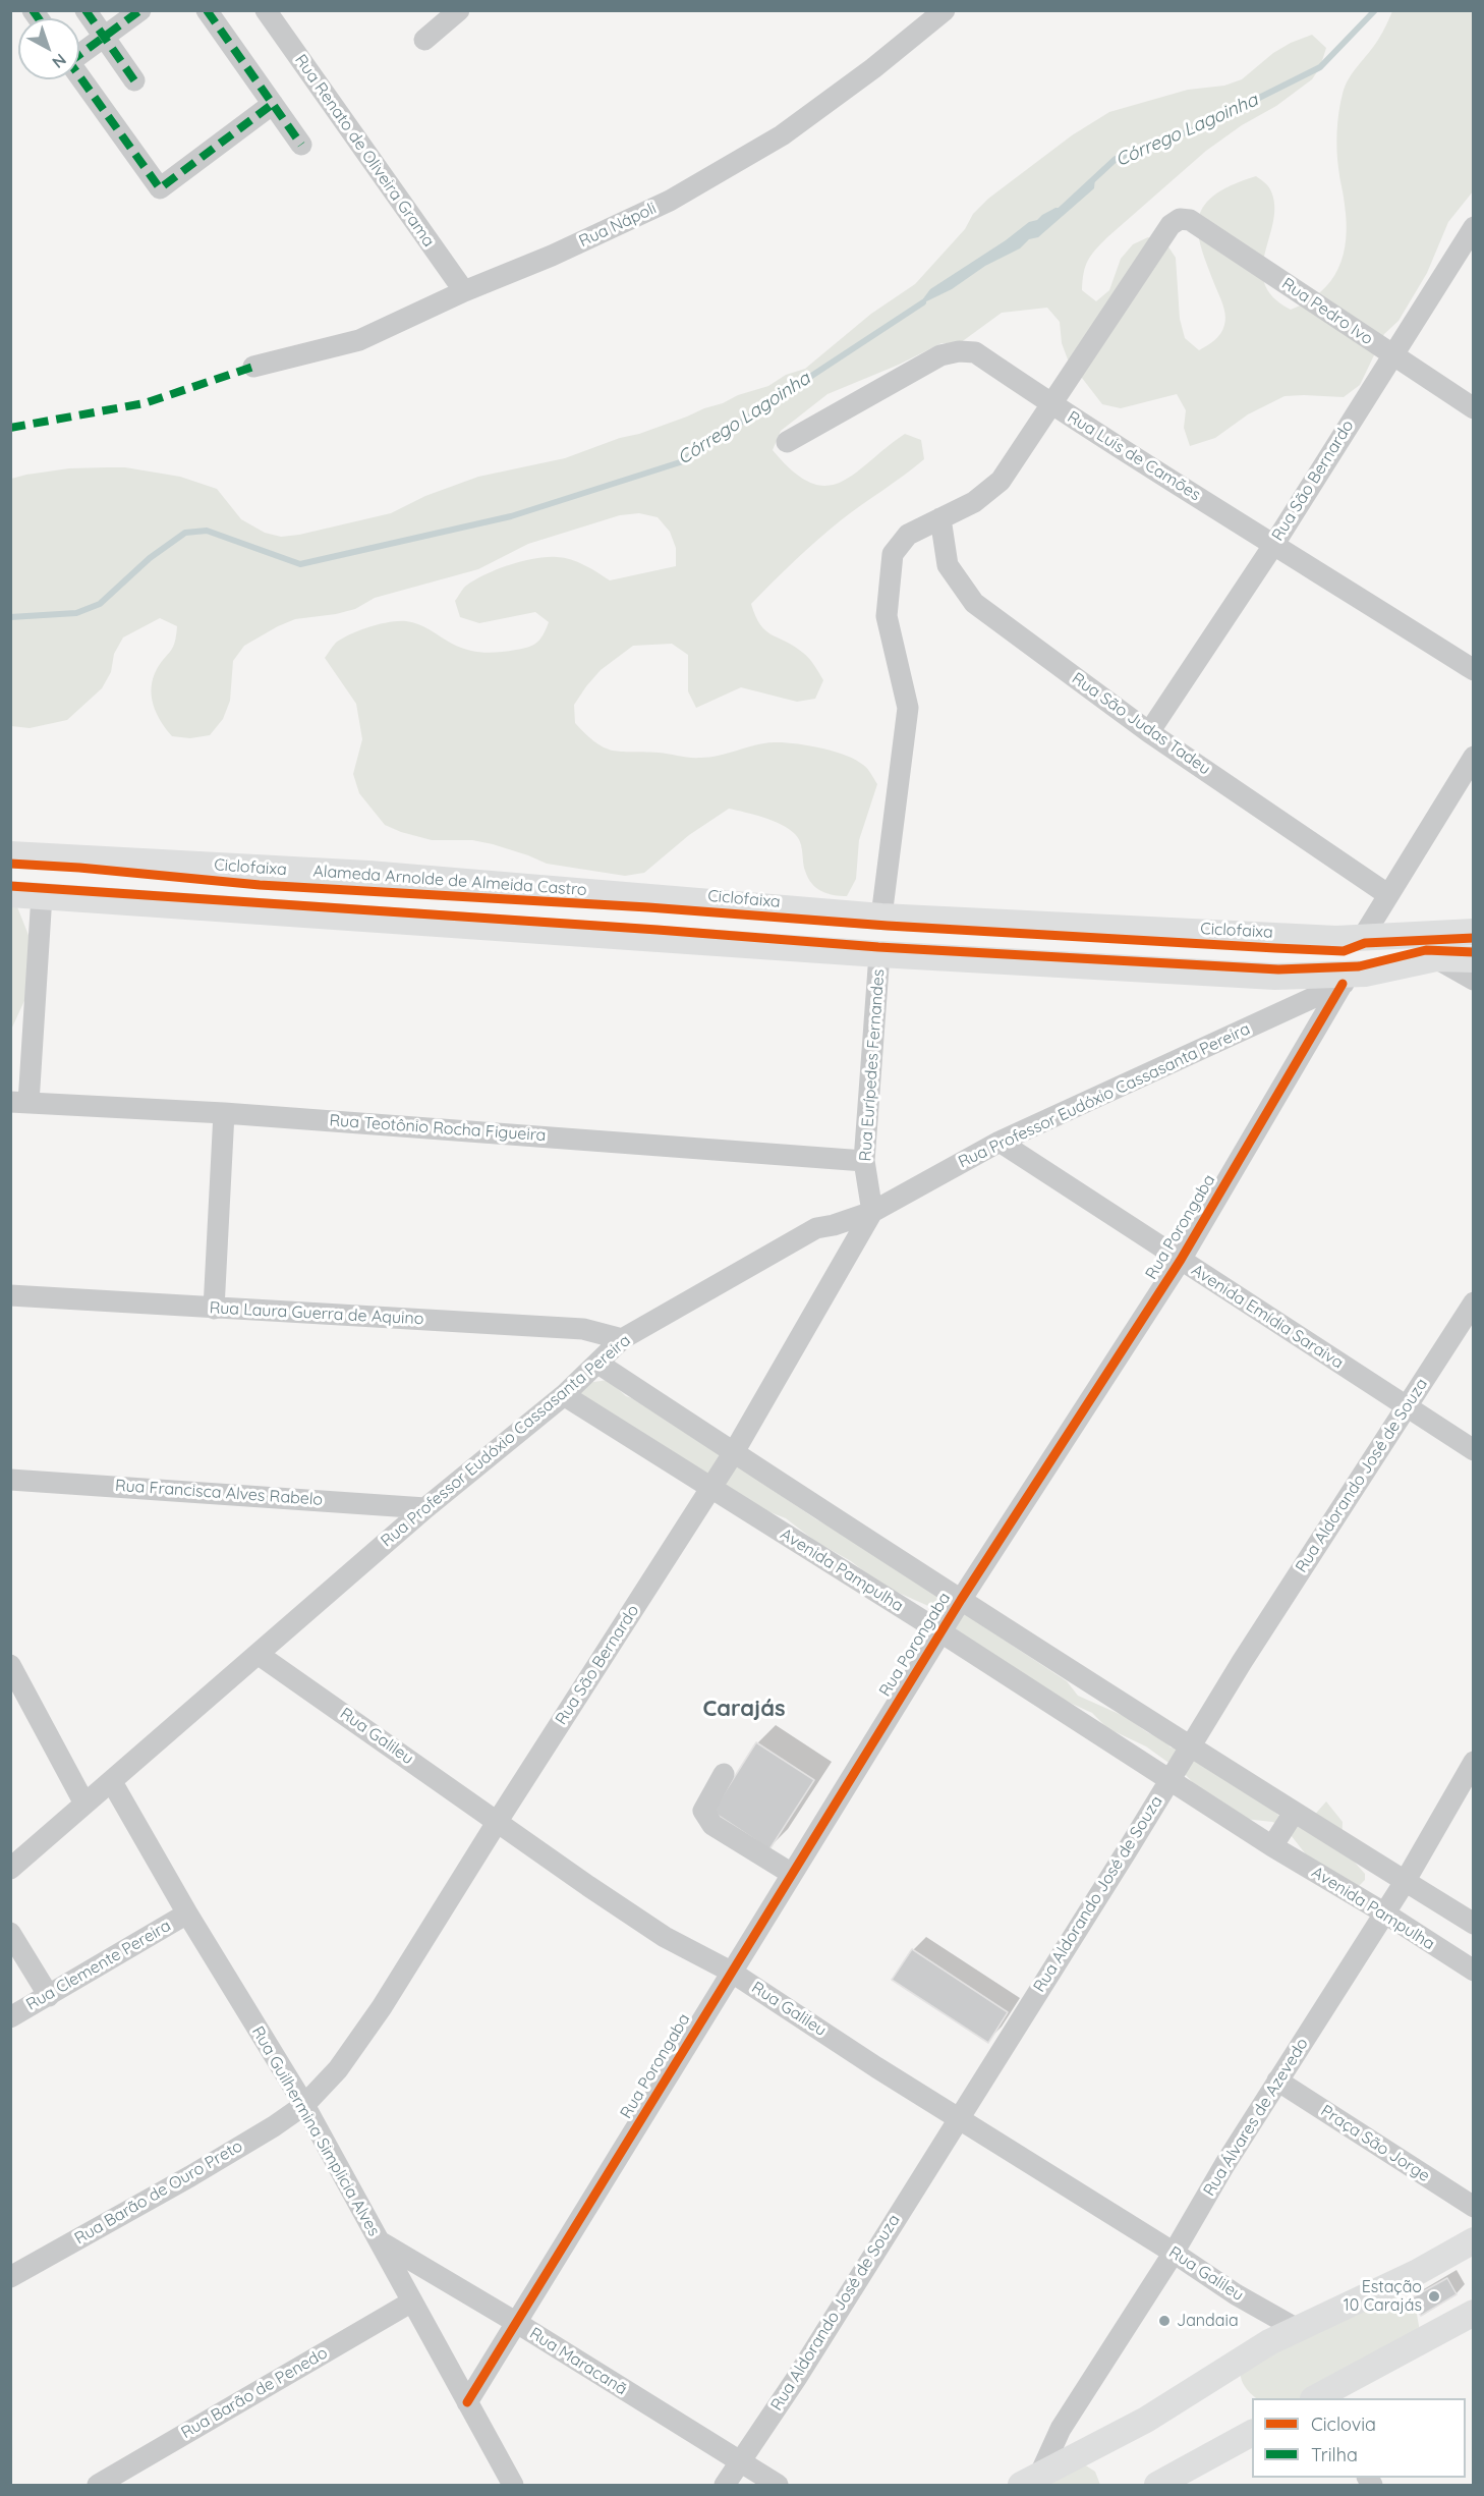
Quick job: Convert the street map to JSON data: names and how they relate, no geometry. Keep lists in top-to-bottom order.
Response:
{
  "streets": {
    "main road": ["Alameda Arnolde de Almeida Castro"],
    "street": [
      "Rua Renato de Oliveira Grama",
      "Rua Nápoli",
      "Rua Pedro Ivo",
      "Rua Luis de Camões",
      "Rua São Bernardo",
      "Rua São Judas Tadeu",
      "Rua Eurípedes Fernandes",
      "Rua Professor Eudóxio Cassasanta Pereira",
      "Rua Teotônio Rocha Figueira",
      "Rua Porongaba",
      "Rua Laura Guerra de Aquino",
      "Avenida Emídia Saraiva",
      "Rua Aldorando José de Souza",
      "Rua Francisca Alves Rabelo",
      "Avenida Pampulha",
      "Rua Galileu",
      "Rua Clemente Pereira",
      "Rua Álvares de Azevedo",
      "Rua Guilhermina Simplicia Alves",
      "Praça São Jorge",
      "Rua Barão de Ouro Preto",
      "Rua Maracanã",
      "Rua Barão de Penedo"
    ],
    "cycle path": ["Ciclofaixa"]
  },
  "crossings": [
    ["Rua Renato de Oliveira Grama", "Rua Nápoli"],
    ["Rua Pedro Ivo", "Rua Luis de Camões"],
    ["Rua Pedro Ivo", "Rua São Bernardo"],
    ["Rua Luis de Camões", "Rua São Bernardo"],
    ["Rua São Bernardo", "Rua São Judas Tadeu"],
    ["Rua São Bernardo", "Rua Eurípedes Fernandes"],
    ["Rua São Bernardo", "Rua Professor Eudóxio Cassasanta Pereira"],
    ["Rua São Bernardo", "Avenida Pampulha"],
    ["Rua São Bernardo", "Rua Galileu"],
    ["Rua São Bernardo", "Rua Guilhermina Simplicia Alves"],
    ["Rua São Bernardo", "Rua Barão de Ouro Preto"],
    ["Rua Eurípedes Fernandes", "Rua Professor Eudóxio Cassasanta Pereira"],
    ["Rua Eurípedes Fernandes", "Rua Teotônio Rocha Figueira"],
    ["Rua Professor Eudóxio Cassasanta Pereira", "Rua Porongaba"],
    ["Rua Professor Eudóxio Cassasanta Pereira", "Rua Laura Guerra de Aquino"],
    ["Rua Professor Eudóxio Cassasanta Pereira", "Avenida Emídia Saraiva"],
    ["Rua Professor Eudóxio Cassasanta Pereira", "Rua Francisca Alves Rabelo"],
    ["Rua Professor Eudóxio Cassasanta Pereira", "Avenida Pampulha"],
    ["Rua Professor Eudóxio Cassasanta Pereira", "Rua Galileu"],
    ["Rua Professor Eudóxio Cassasanta Pereira", "Rua Guilhermina Simplicia Alves"],
    ["Rua Porongaba", "Avenida Emídia Saraiva"],
    ["Rua Porongaba", "Avenida Pampulha"],
    ["Rua Porongaba", "Rua Galileu"],
    ["Rua Porongaba", "Rua Guilhermina Simplicia Alves"],
    ["Rua Porongaba", "Rua Maracanã"],
    ["Avenida Emídia Saraiva", "Rua Aldorando José de Souza"],
    ["Rua Aldorando José de Souza", "Avenida Pampulha"],
    ["Rua Aldorando José de Souza", "Rua Galileu"],
    ["Rua Aldorando José de Souza", "Rua Maracanã"],
    ["Avenida Pampulha", "Rua Álvares de Azevedo"],
    ["Rua Galileu", "Rua Álvares de Azevedo"],
    ["Rua Clemente Pereira", "Rua Guilhermina Simplicia Alves"],
    ["Rua Álvares de Azevedo", "Praça São Jorge"],
    ["Rua Guilhermina Simplicia Alves", "Rua Barão de Ouro Preto"],
    ["Rua Guilhermina Simplicia Alves", "Rua Maracanã"],
    ["Rua Guilhermina Simplicia Alves", "Rua Barão de Penedo"]
  ],
  "districts": ["Carajás"],
  "water": ["Córrego Lagoinha"],
  "places": ["Estação 10 Carajás", "Jandaia"],
  "legend": ["Ciclovia", "Trilha"],
  "north": "bottom right"
}
